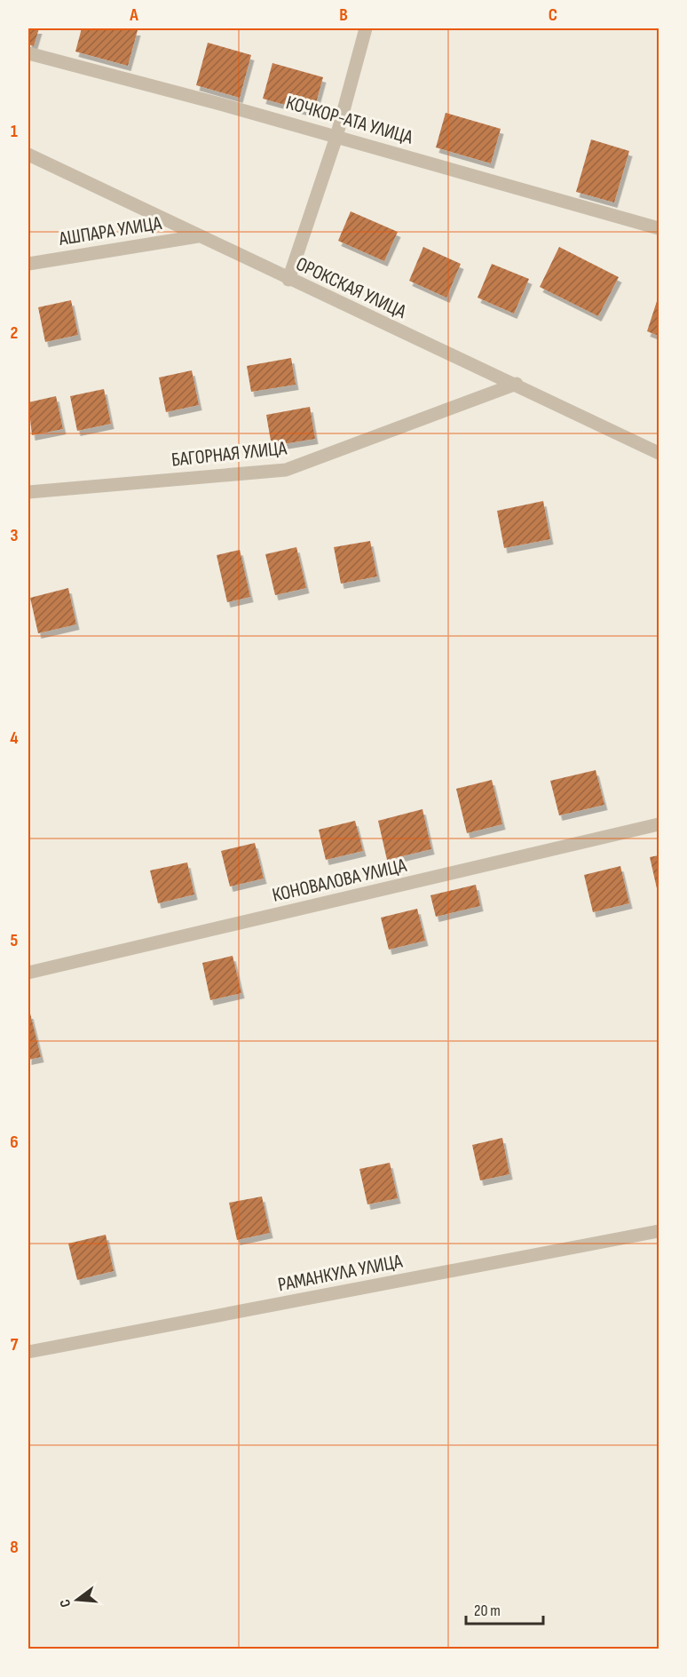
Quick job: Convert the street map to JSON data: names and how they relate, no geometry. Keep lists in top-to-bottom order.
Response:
{
  "streets": {
    "street": [
      "КОЧКОР-АТА УЛИЦА",
      "АШПАРА УЛИЦА",
      "ОРОКСКАЯ УЛИЦА",
      "БАГОРНАЯ УЛИЦА",
      "КОНОВАЛОВА УЛИЦА",
      "РАМАНКУЛА УЛИЦА"
    ]
  },
  "crossings": [
    ["АШПАРА УЛИЦА", "ОРОКСКАЯ УЛИЦА"],
    ["ОРОКСКАЯ УЛИЦА", "БАГОРНАЯ УЛИЦА"]
  ],
  "scale_bar": "20 m",
  "north": "left",
  "grid": {
    "columns": ["A", "B", "C"],
    "rows": [
      "1",
      "2",
      "3",
      "4",
      "5",
      "6",
      "7",
      "8"
    ]
  }
}
